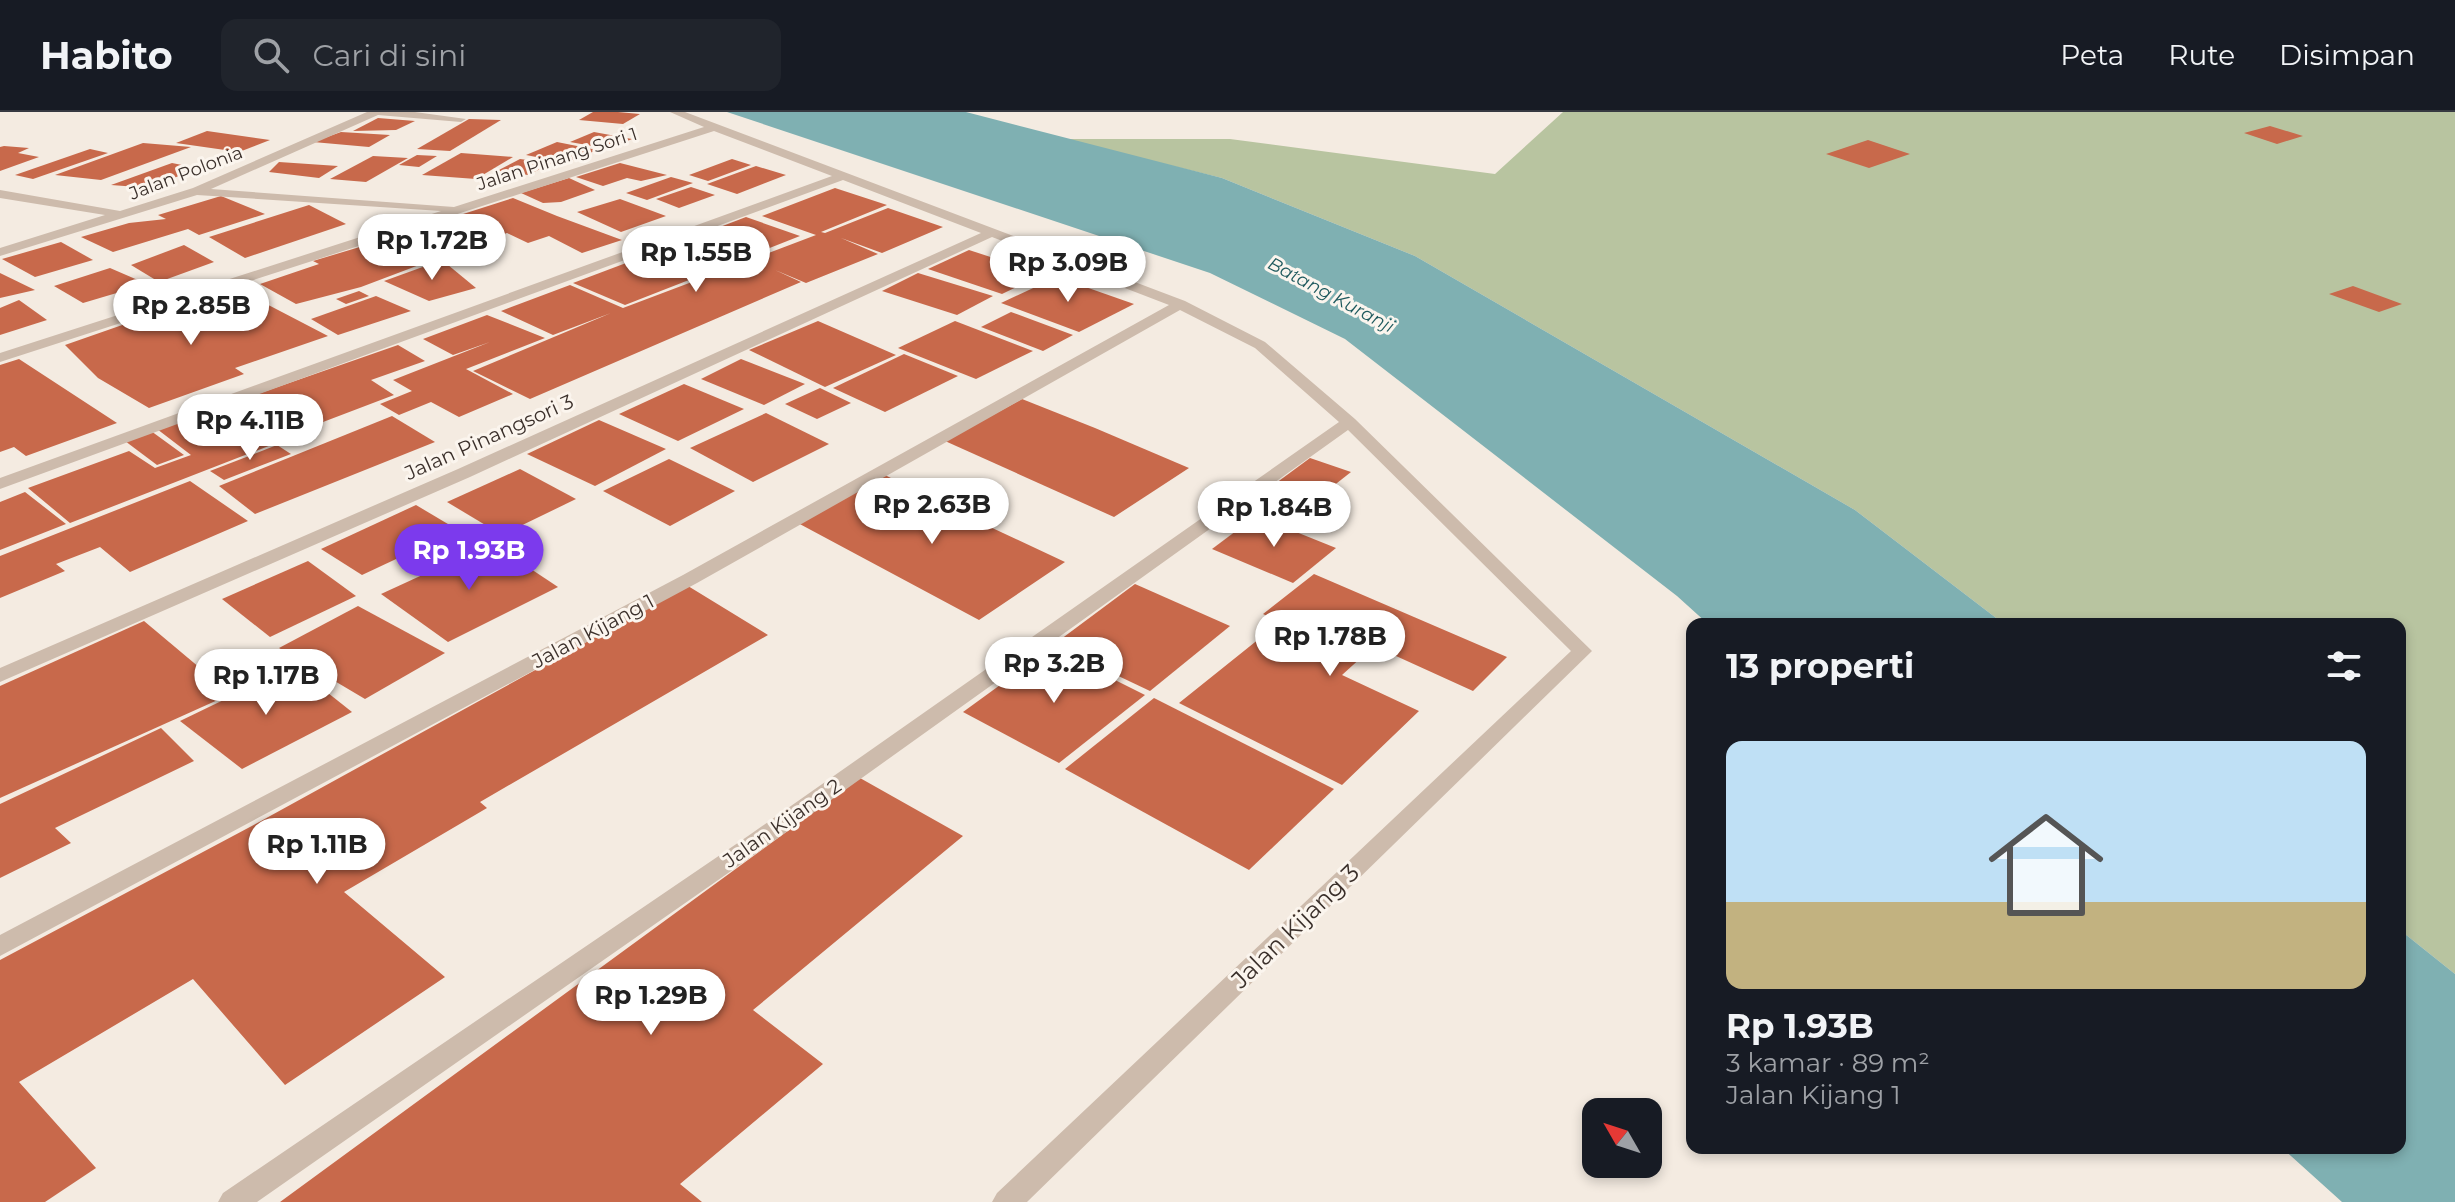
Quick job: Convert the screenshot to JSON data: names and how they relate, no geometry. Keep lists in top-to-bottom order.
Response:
{
  "streets": {
    "street": [
      "Jalan Pinang Sori 1",
      "Jalan Polonia",
      "Jalan Pinangsori 3",
      "Jalan Kijang 1",
      "Jalan Kijang 2",
      "Jalan Kijang 3"
    ]
  },
  "crossings": [
    ["Jalan Kijang 2", "Jalan Kijang 3"]
  ],
  "water": ["Batang Kuranji"],
  "north": "top left",
  "page": {
    "header": "Habito",
    "search": "Cari di sini",
    "nav": ["Peta", "Rute", "Disimpan"],
    "price": [
      "Rp 1.72B",
      "Rp 1.55B",
      "Rp 3.09B",
      "Rp 2.85B",
      "Rp 4.11B",
      "Rp 2.63B",
      "Rp 1.84B",
      "Rp 1.93B",
      "Rp 1.78B",
      "Rp 3.2B",
      "Rp 1.17B",
      "Rp 1.11B",
      "Rp 1.29B"
    ],
    "heading": "13 properti",
    "list": [
      {
        "name": "Rp 1.93B",
        "note": "3 kamar · 89 m² · Jalan Kijang 1"
      }
    ]
  }
}
